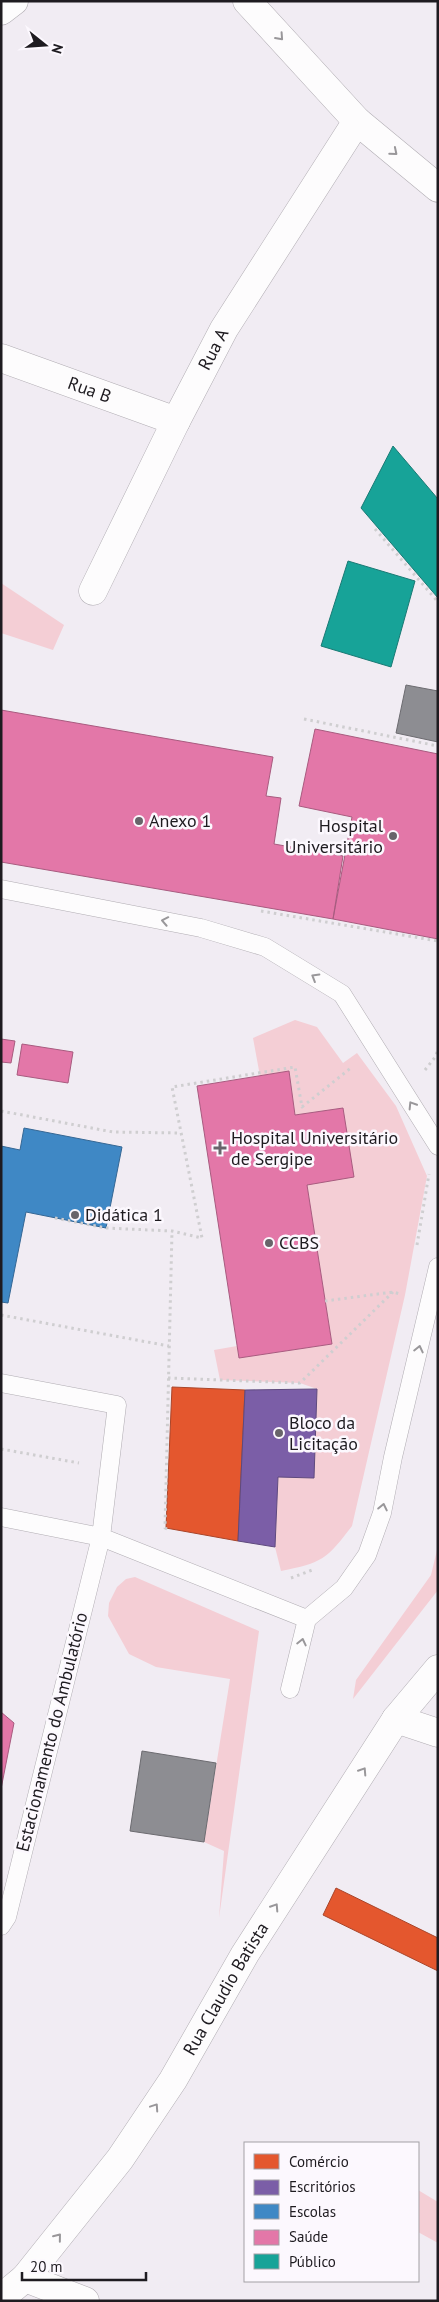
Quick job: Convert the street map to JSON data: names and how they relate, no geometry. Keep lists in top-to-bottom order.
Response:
{
  "streets": {
    "street": ["Rua A", "Rua B", "Rua Claudio Batista"],
    "lane": ["Estacionamento do Ambulatório"]
  },
  "crossings": [
    ["Rua A", "Rua B"]
  ],
  "one_way": ["Rua Claudio Batista"],
  "places": {
    "other": [
      "Anexo 1",
      "Hospital Universitário",
      "Didática 1",
      "CCBS",
      "Bloco da Licitação"
    ],
    "health": ["Hospital Universitário de Sergipe"]
  },
  "legend": [
    "Comércio",
    "Escritórios",
    "Escolas",
    "Saúde",
    "Público"
  ],
  "scale_bar": "20 m",
  "north": "right"
}
